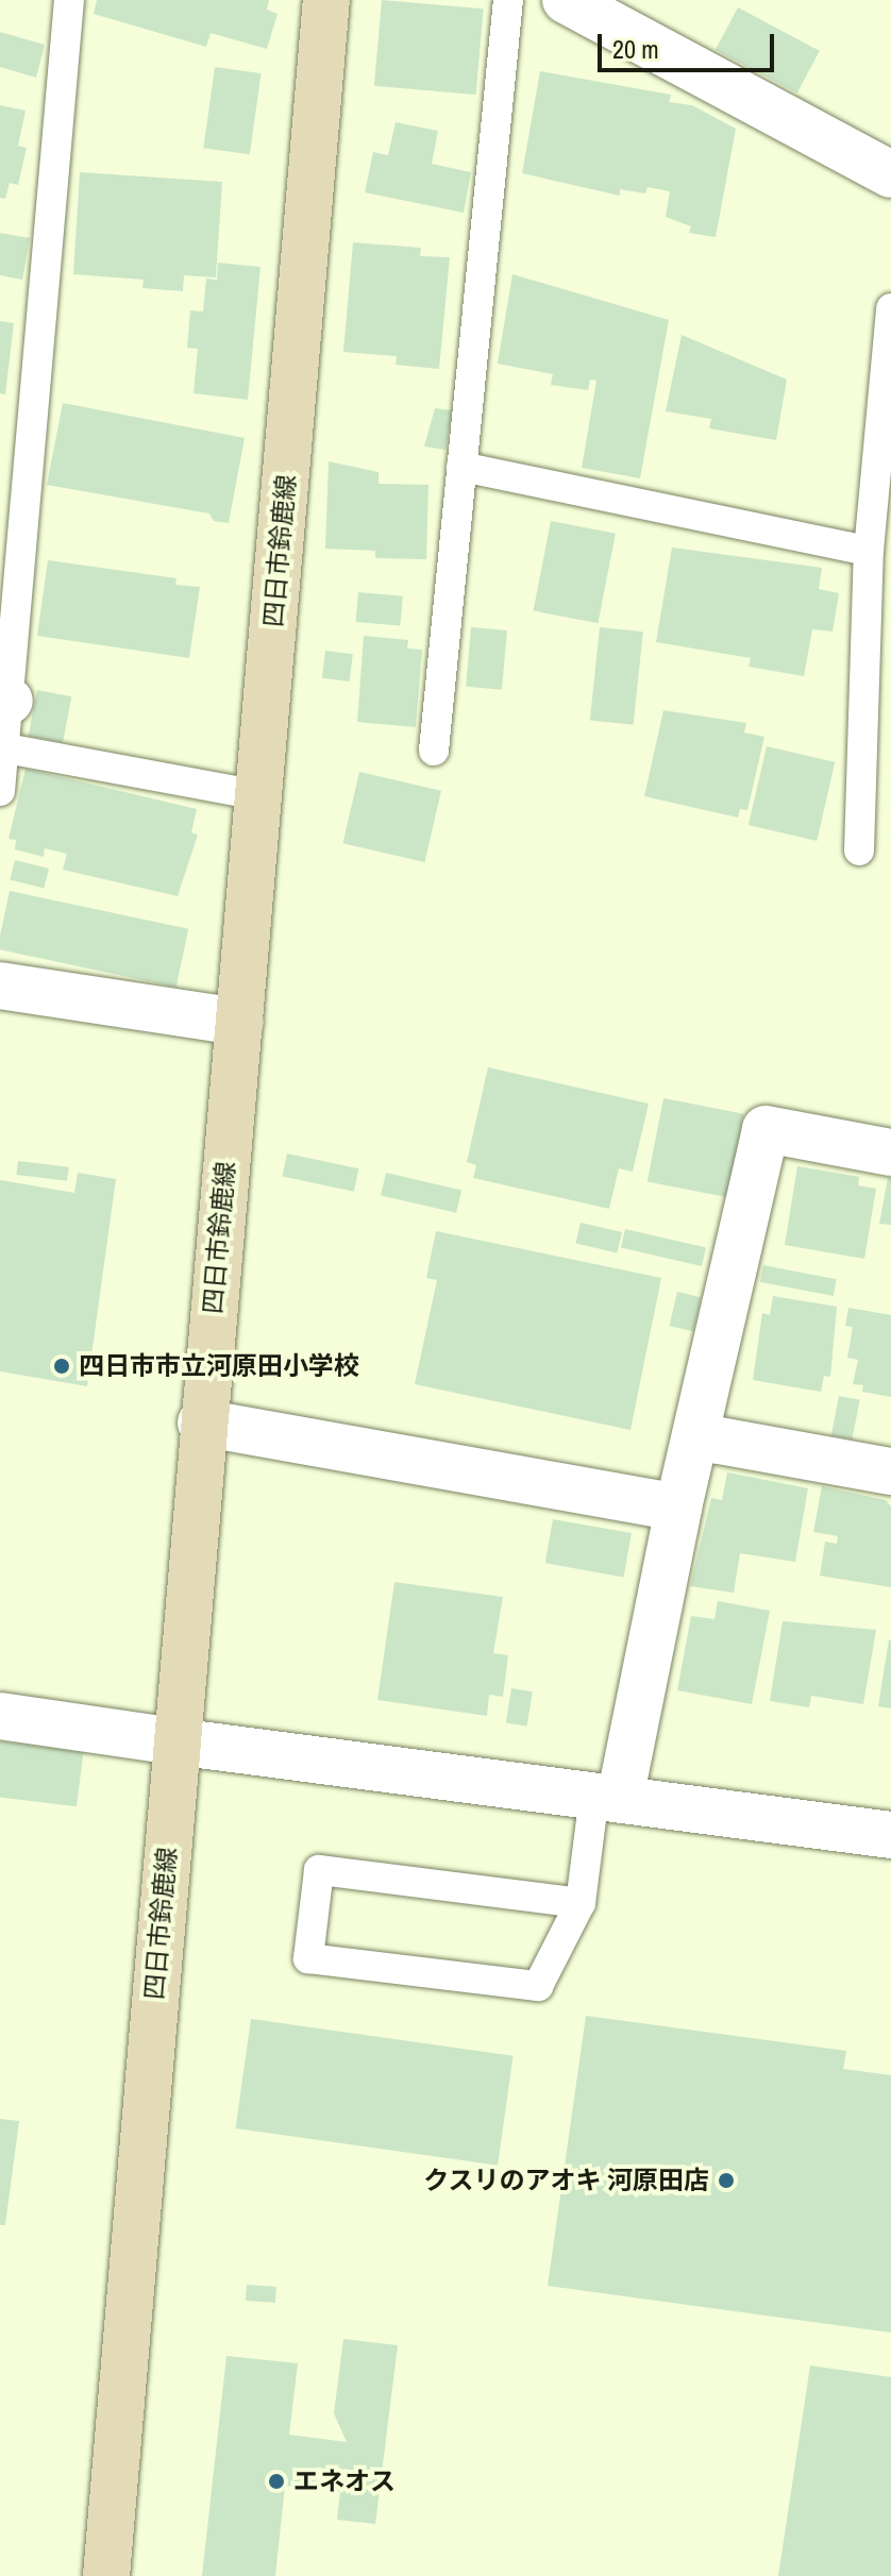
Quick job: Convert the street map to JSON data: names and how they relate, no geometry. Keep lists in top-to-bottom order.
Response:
{
  "streets": {
    "main road": ["四日市鈴鹿線"]
  },
  "places": ["四日市市立河原田小学校", "クスリのアオキ 河原田店", "エネオス"],
  "scale_bar": "20 m"
}
